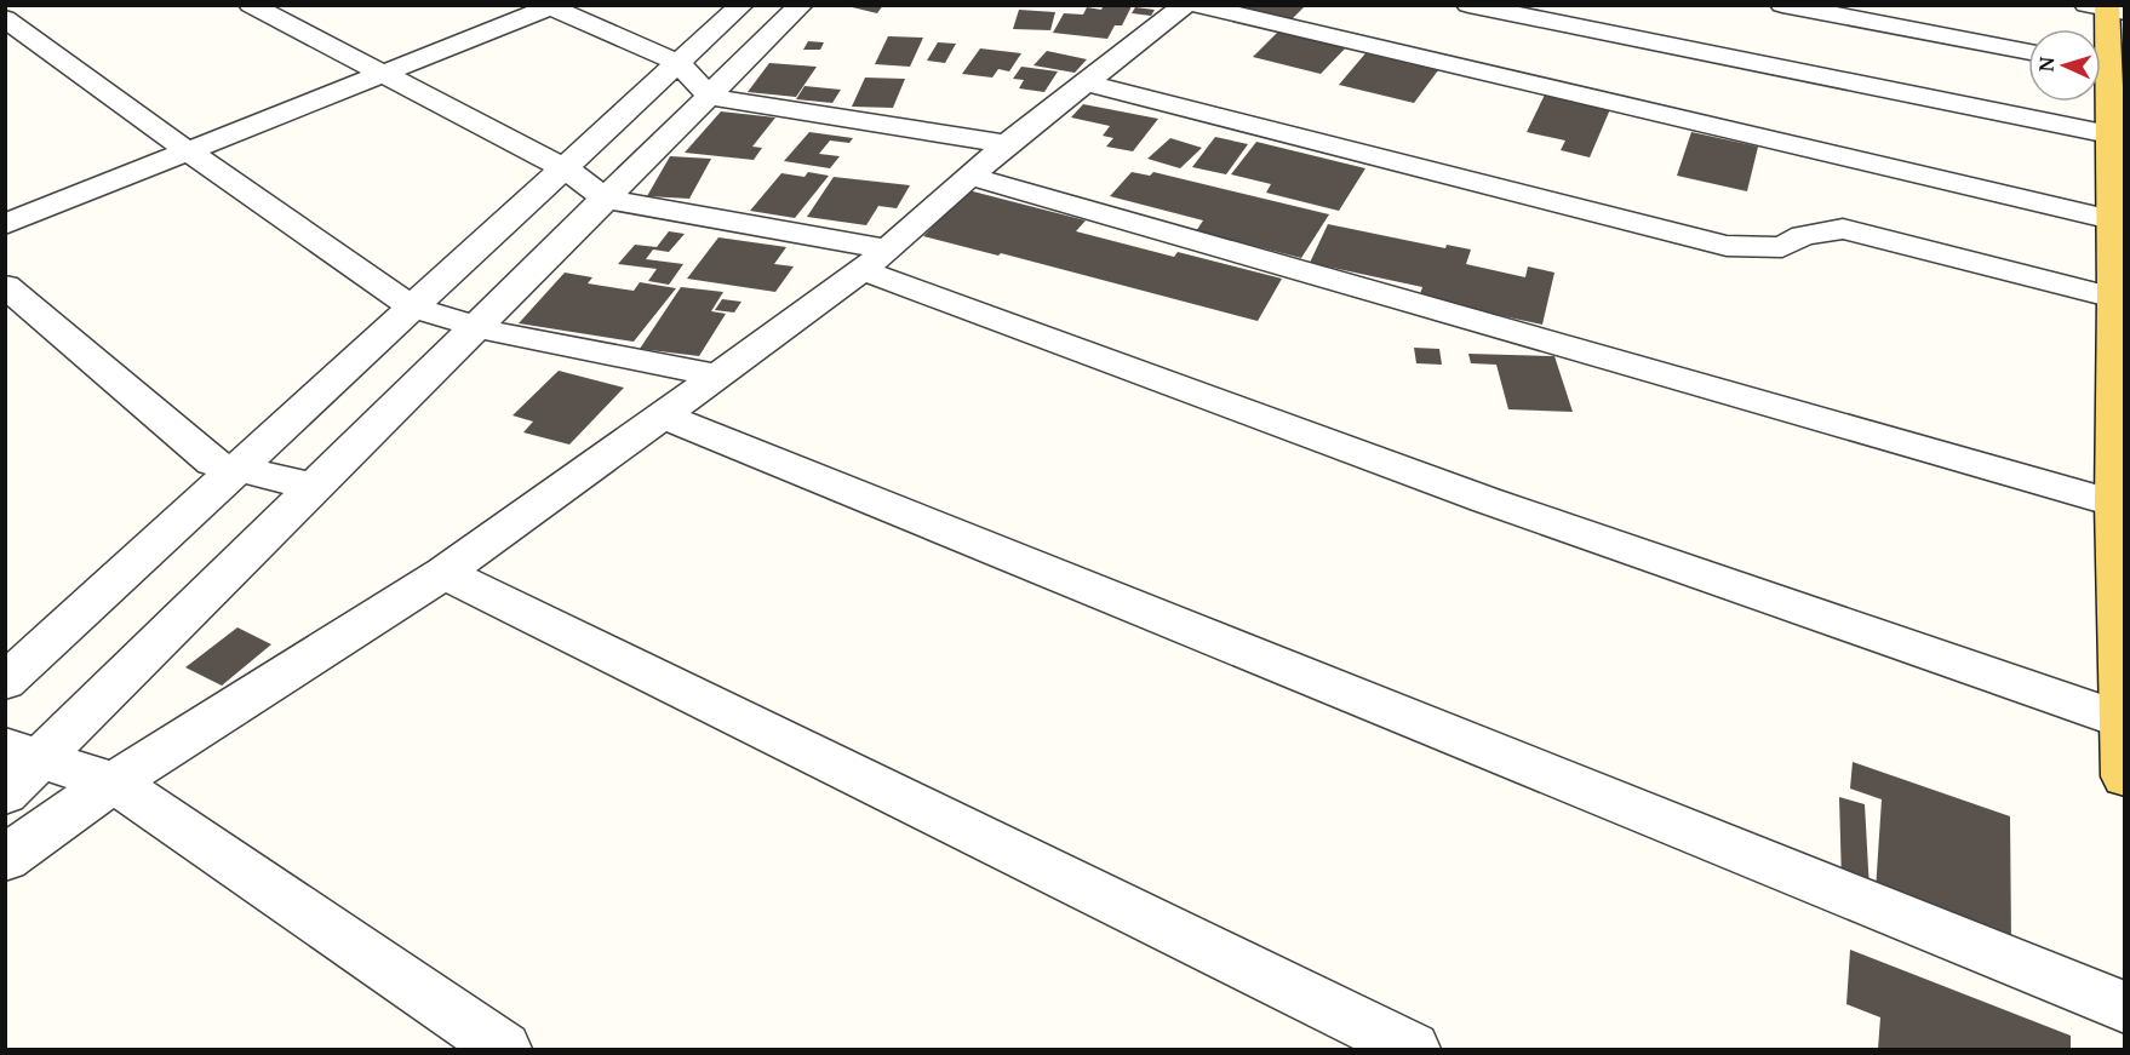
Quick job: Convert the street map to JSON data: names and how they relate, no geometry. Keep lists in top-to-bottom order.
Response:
{
  "north": "left"
}
